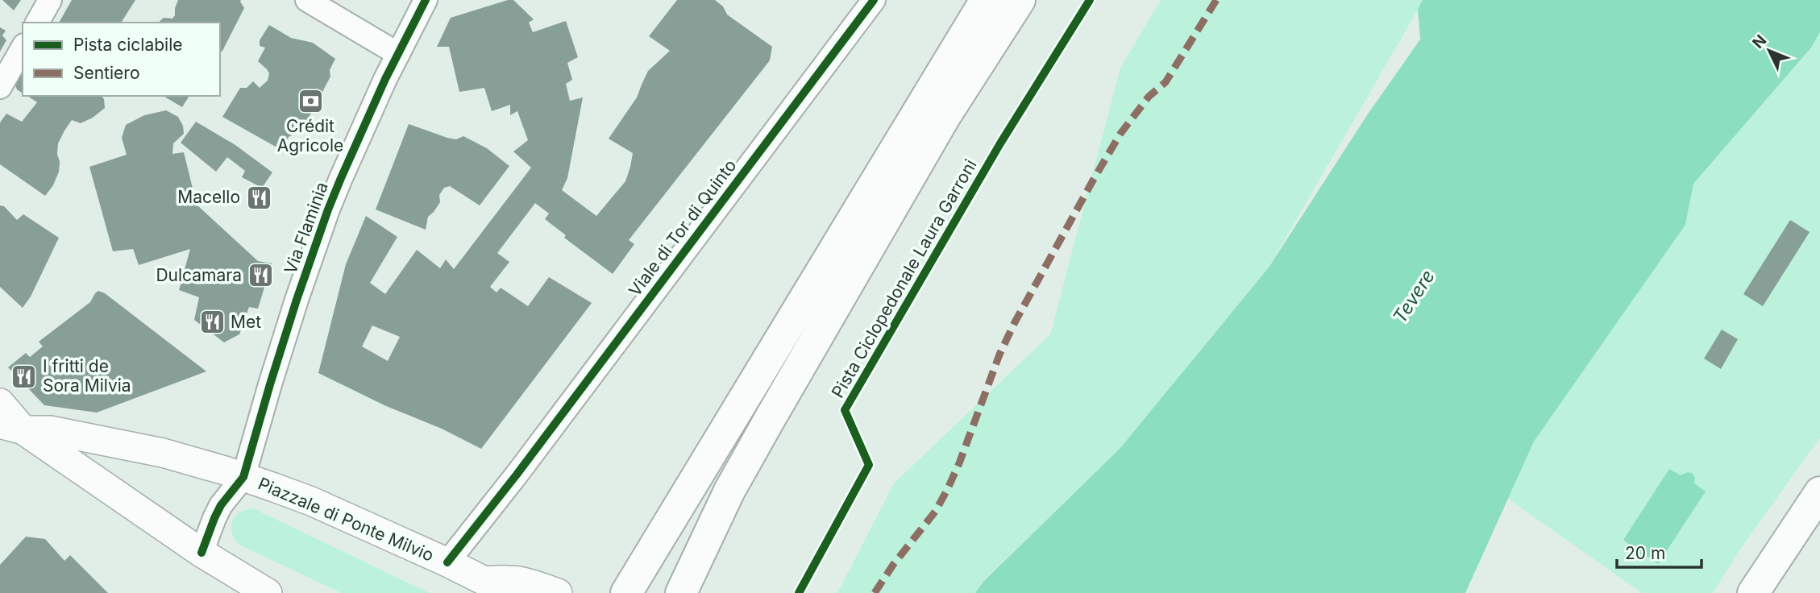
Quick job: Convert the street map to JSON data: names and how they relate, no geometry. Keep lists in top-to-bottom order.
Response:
{
  "streets": {
    "street": ["Via Flaminia", "Viale di Tor di Quinto", "Piazzale di Ponte Milvio"],
    "cycle path": ["Pista Ciclopedonale Laura Garroni"]
  },
  "crossings": [
    ["Via Flaminia", "Piazzale di Ponte Milvio"],
    ["Viale di Tor di Quinto", "Piazzale di Ponte Milvio"]
  ],
  "water": ["Tevere"],
  "places": {
    "bank": ["Crédit Agricole"],
    "restaurant": [
      "Macello",
      "Dulcamara",
      "Met",
      "I fritti de Sora Milvia"
    ]
  },
  "legend": ["Pista ciclabile", "Sentiero"],
  "scale_bar": "20 m",
  "north": "top left"
}
